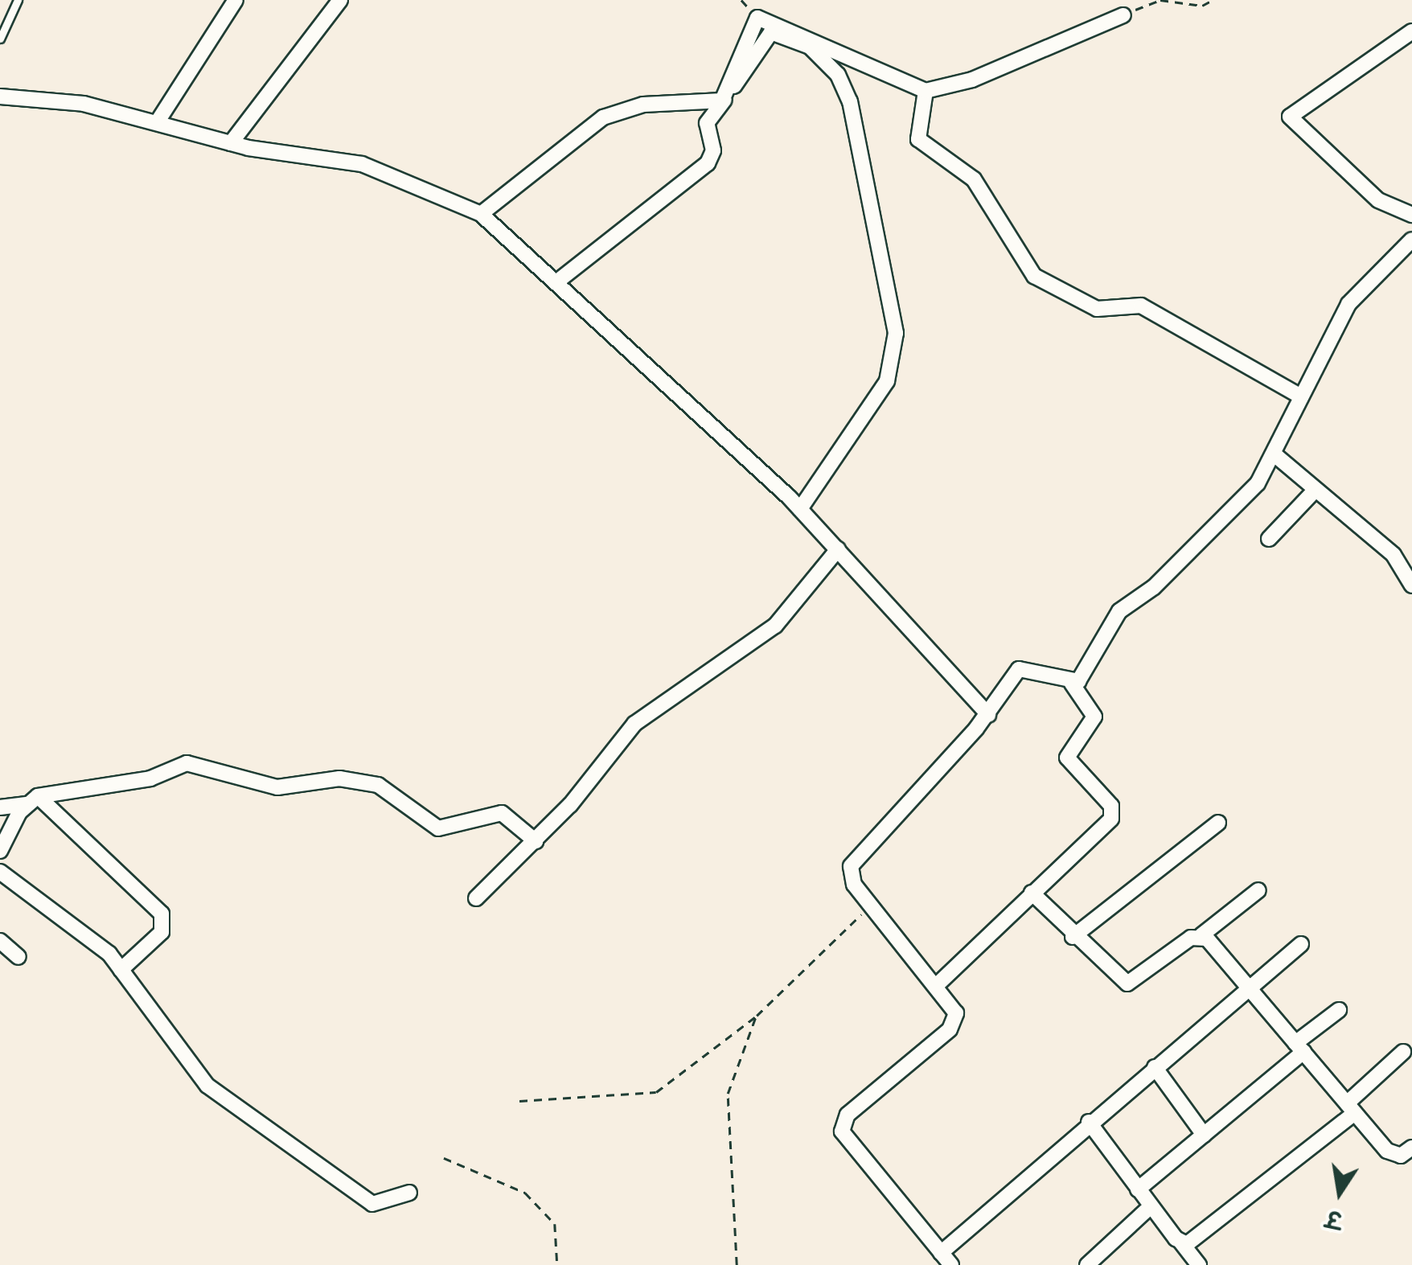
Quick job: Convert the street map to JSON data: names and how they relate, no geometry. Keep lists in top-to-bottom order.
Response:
{
  "north": "bottom"
}
